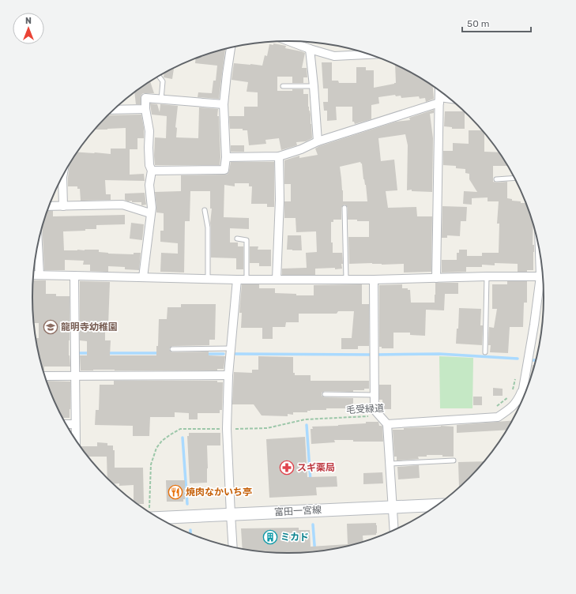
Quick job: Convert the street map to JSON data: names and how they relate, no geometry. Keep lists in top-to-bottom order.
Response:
{
  "streets": {
    "main road": ["富田一宮線"],
    "path": ["毛受緑道"]
  },
  "places": {
    "school or university": ["龍明寺幼稚園"],
    "pharmacy": ["スギ薬局"],
    "restaurant": ["焼肉なかいち亭"],
    "building": ["ミカド"]
  },
  "scale_bar": "50 m",
  "north": "top"
}
